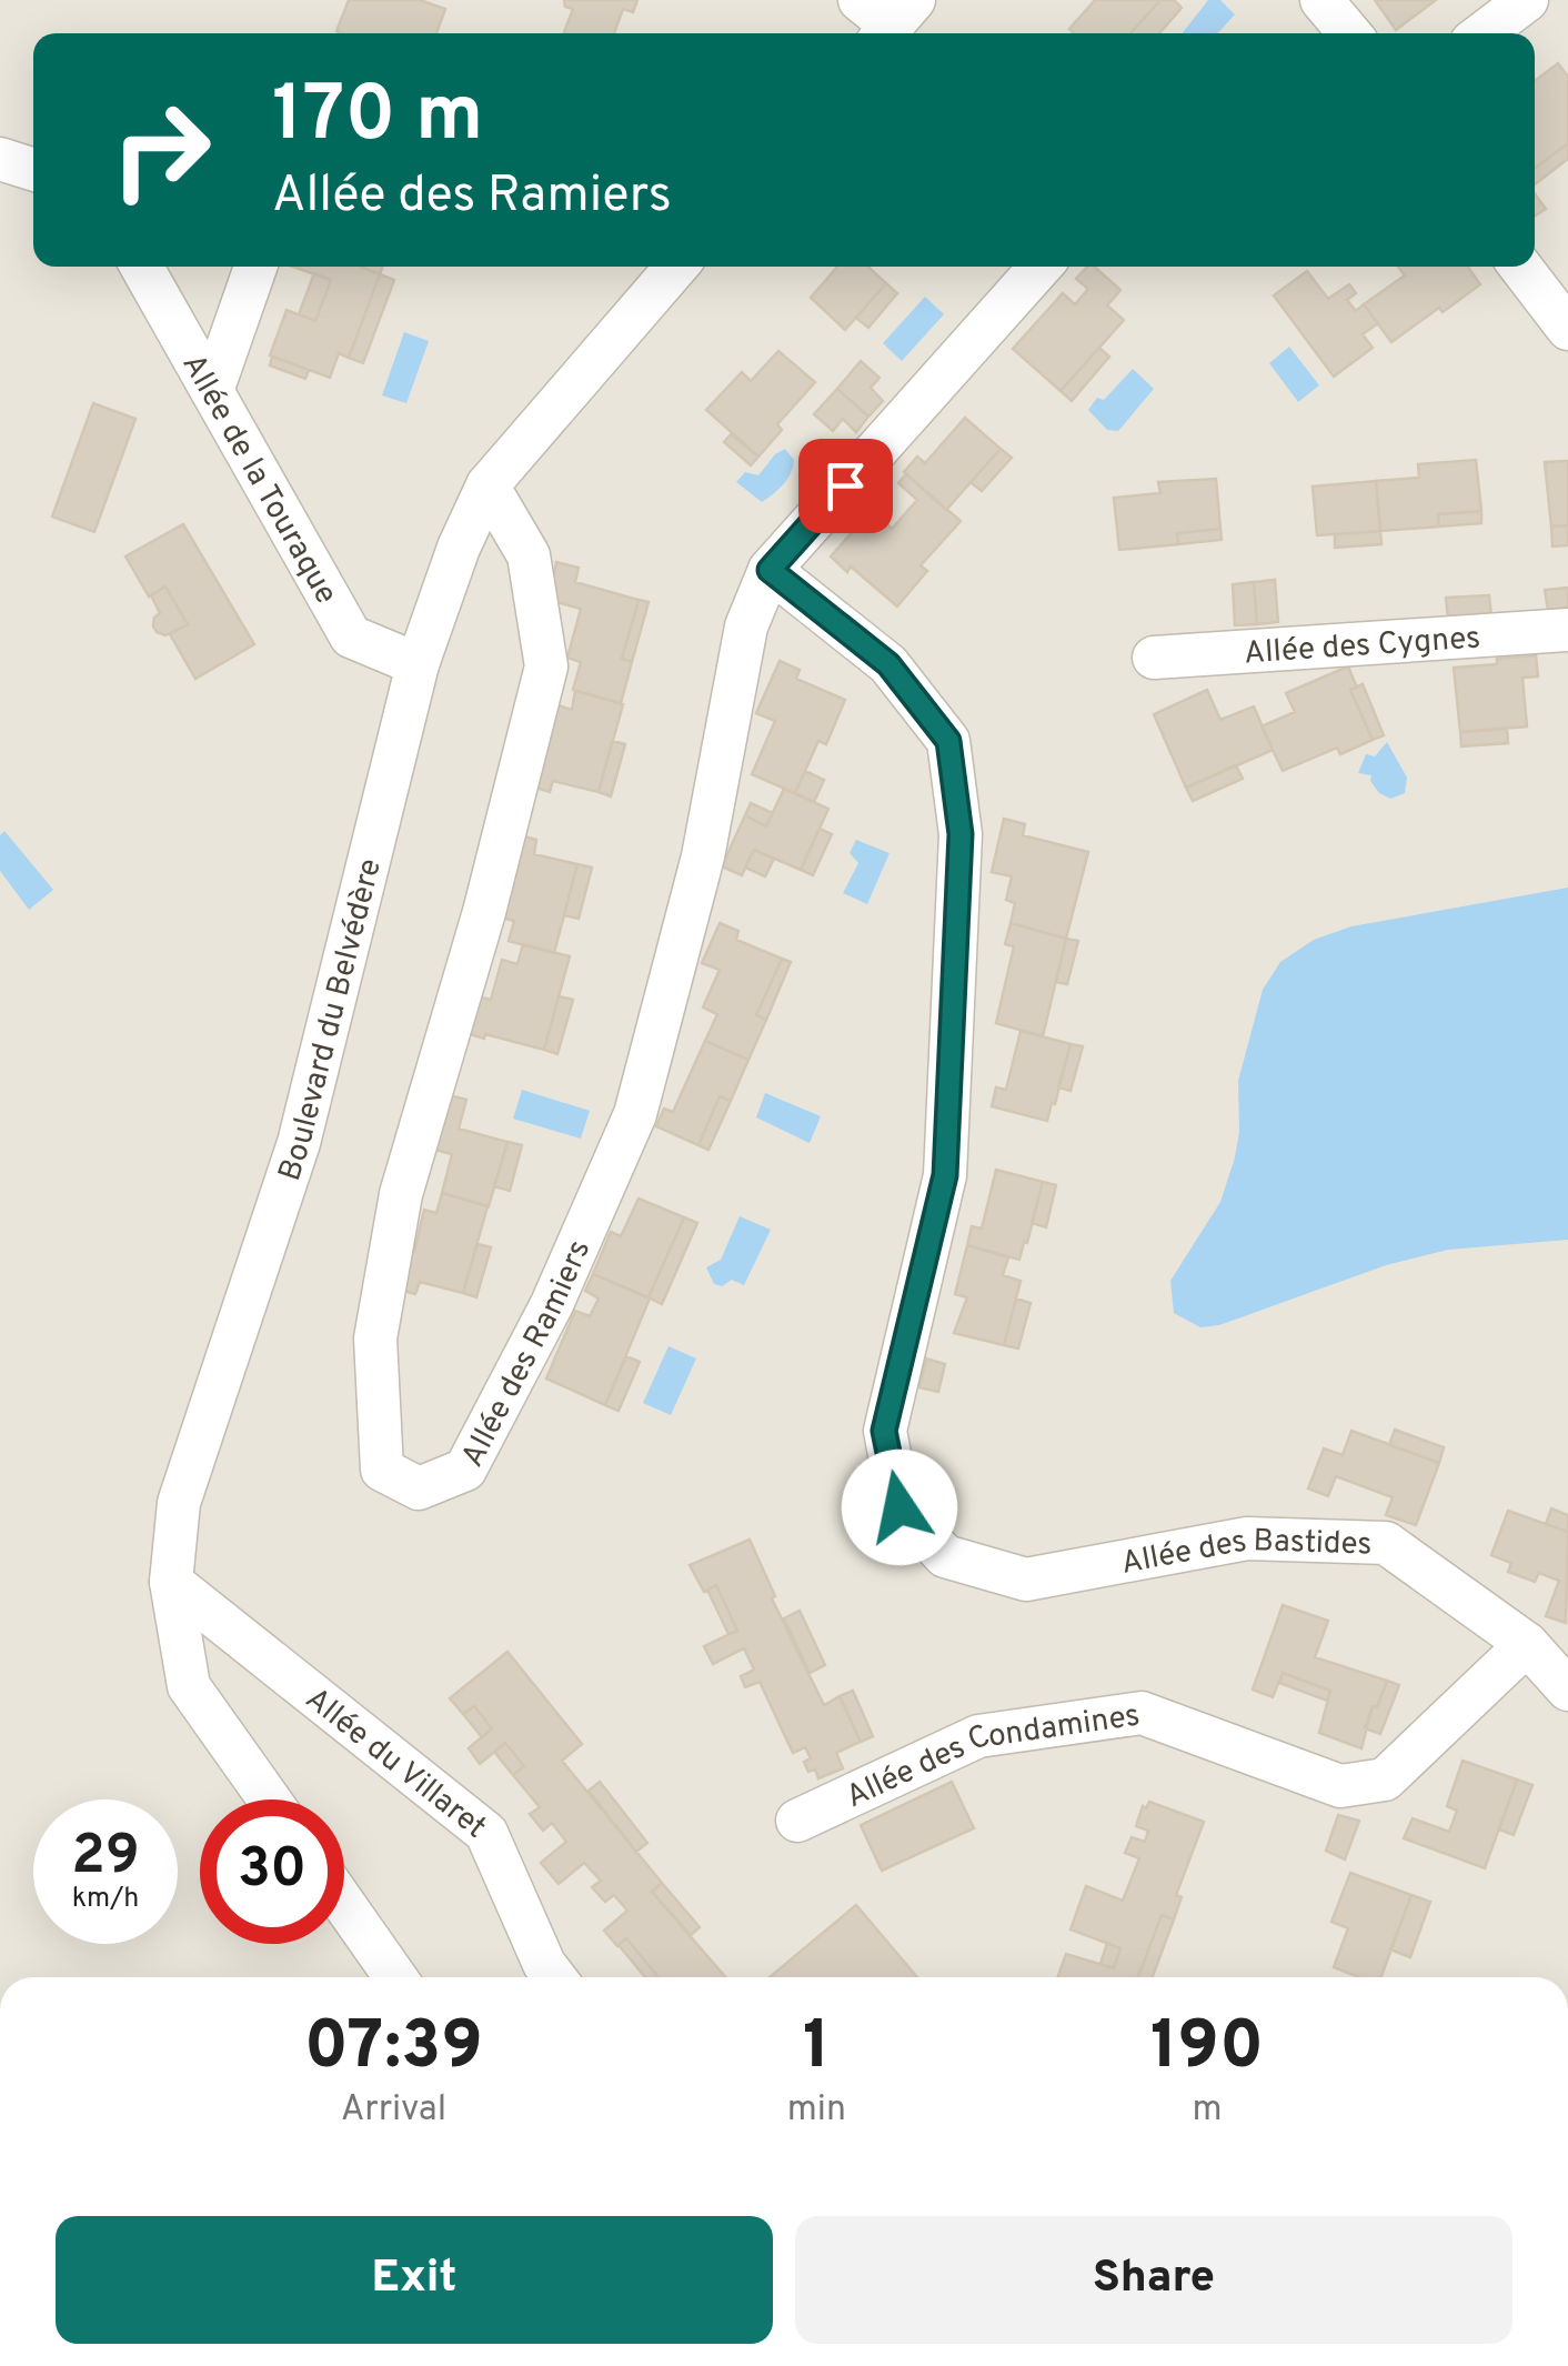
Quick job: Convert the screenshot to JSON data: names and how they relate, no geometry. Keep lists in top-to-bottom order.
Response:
{
  "streets": {
    "street": [
      "Allée de la Touraque",
      "Allée des Cygnes",
      "Boulevard du Belvédère",
      "Allée des Ramiers",
      "Allée des Bastides",
      "Allée des Condamines",
      "Allée du Villaret"
    ]
  },
  "crossings": [
    ["Allée de la Touraque", "Boulevard du Belvédère"],
    ["Boulevard du Belvédère", "Allée des Ramiers"],
    ["Boulevard du Belvédère", "Allée du Villaret"],
    ["Allée des Ramiers", "Allée des Bastides"],
    ["Allée des Bastides", "Allée des Condamines"]
  ],
  "page": {
    "turn": ["170 m", "Allée des Ramiers"],
    "speed": "29 km/h",
    "limit": "30",
    "eta": [
      "07:39",
      "Arrival",
      "1",
      "min",
      "190",
      "m"
    ],
    "buttons": ["Exit", "Share"]
  }
}
